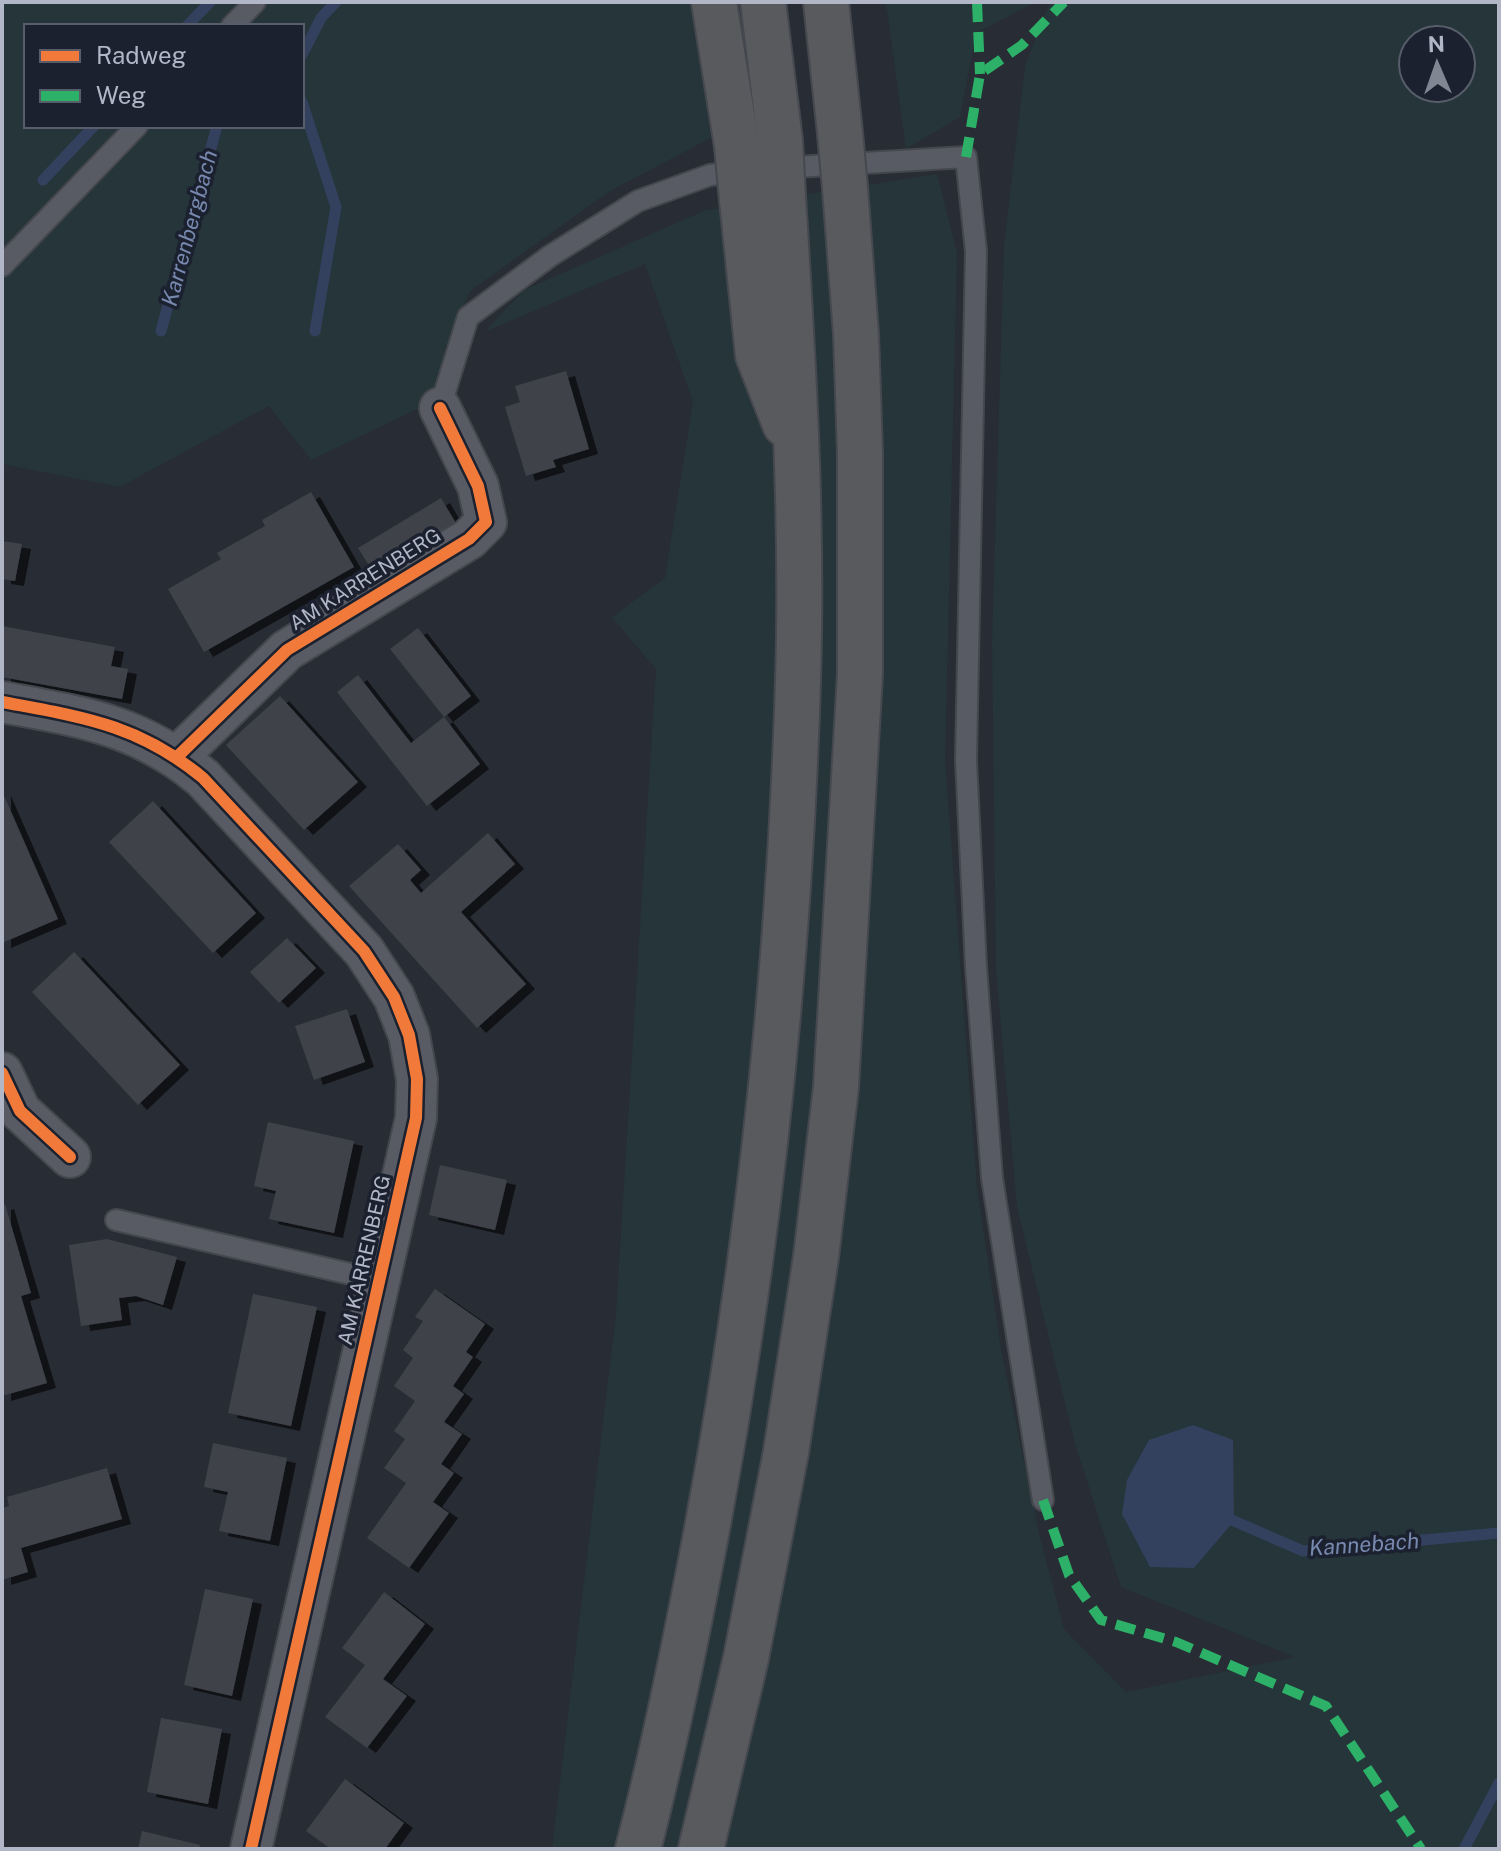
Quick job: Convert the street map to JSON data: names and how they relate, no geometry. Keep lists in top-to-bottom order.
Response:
{
  "streets": {
    "street": ["AM KARRENBERG"]
  },
  "water": ["Karrenbergbach", "Kannebach"],
  "legend": ["Radweg", "Weg"],
  "north": "top"
}
